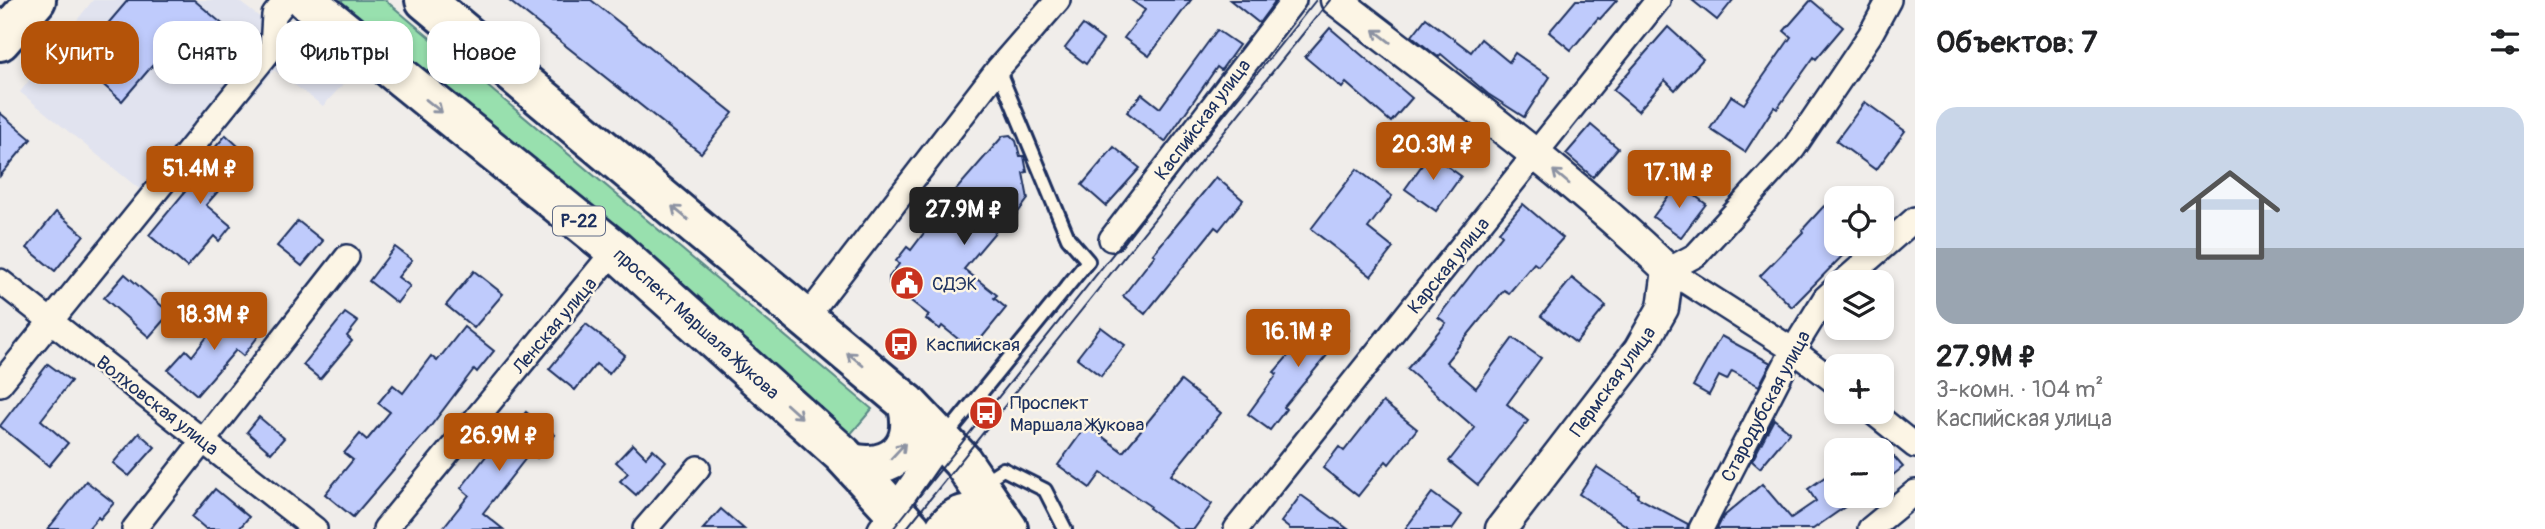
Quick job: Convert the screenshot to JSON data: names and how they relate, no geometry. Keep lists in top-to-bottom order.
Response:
{
  "streets": {
    "highway": ["Р-22", "проспект Маршала Жукова"],
    "street": [
      "Каспийская улица",
      "Карская улица",
      "Ленская улица",
      "Пермская улица",
      "Волховская улица",
      "Стародубская улица"
    ]
  },
  "crossings": [
    ["проспект Маршала Жукова", "Ленская улица"]
  ],
  "places": {
    "public building": ["СДЭК"],
    "bus stop": ["Каспийская", "Проспект Маршала Жукова"]
  },
  "page": {
    "heading": "Объектов: 7",
    "chip": [
      "Купить",
      "Снять",
      "Фильтры",
      "Новое"
    ],
    "list": [
      {
        "name": "27.9M ₽",
        "note": "3-комн. · 104 m² · Каспийская улица"
      }
    ],
    "price": [
      "20.3M ₽",
      "51.4M ₽",
      "17.1M ₽",
      "27.9M ₽",
      "18.3M ₽",
      "16.1M ₽",
      "26.9M ₽"
    ],
    "map_buttons": ["+", "−"]
  }
}
